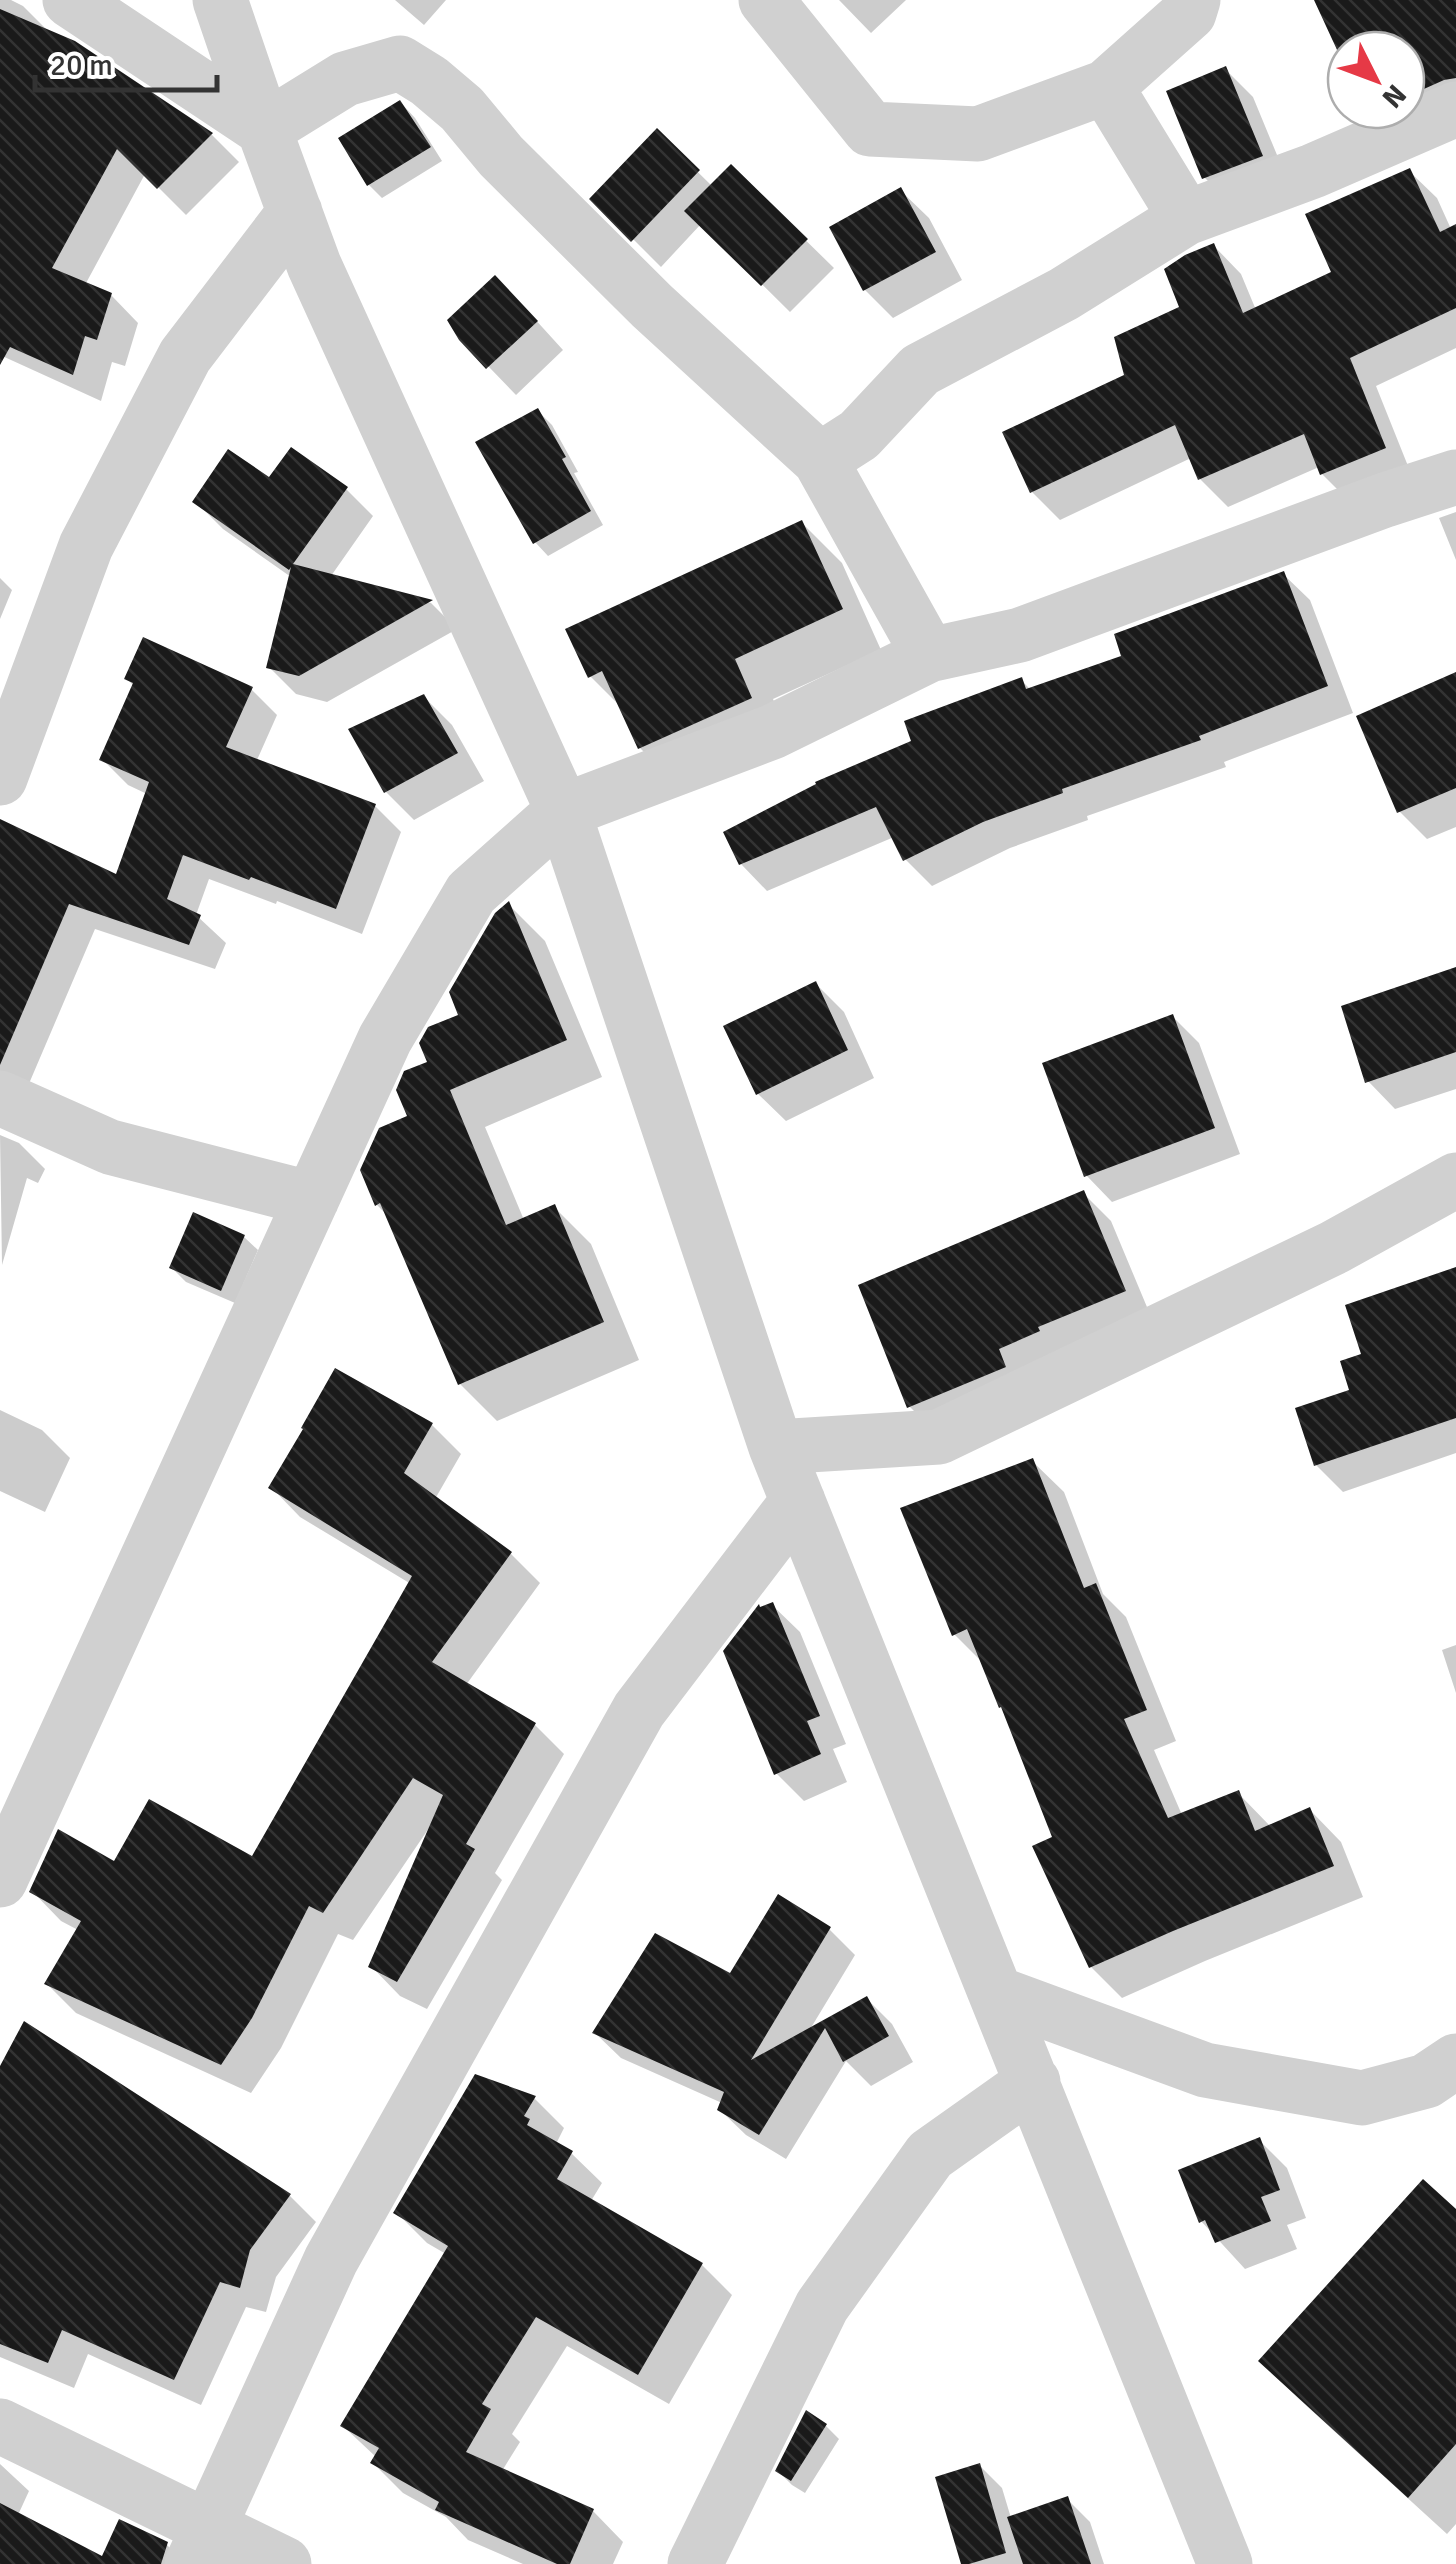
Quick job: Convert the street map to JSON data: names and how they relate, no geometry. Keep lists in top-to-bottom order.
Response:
{
  "scale_bar": "20 m",
  "north": "bottom right"
}
